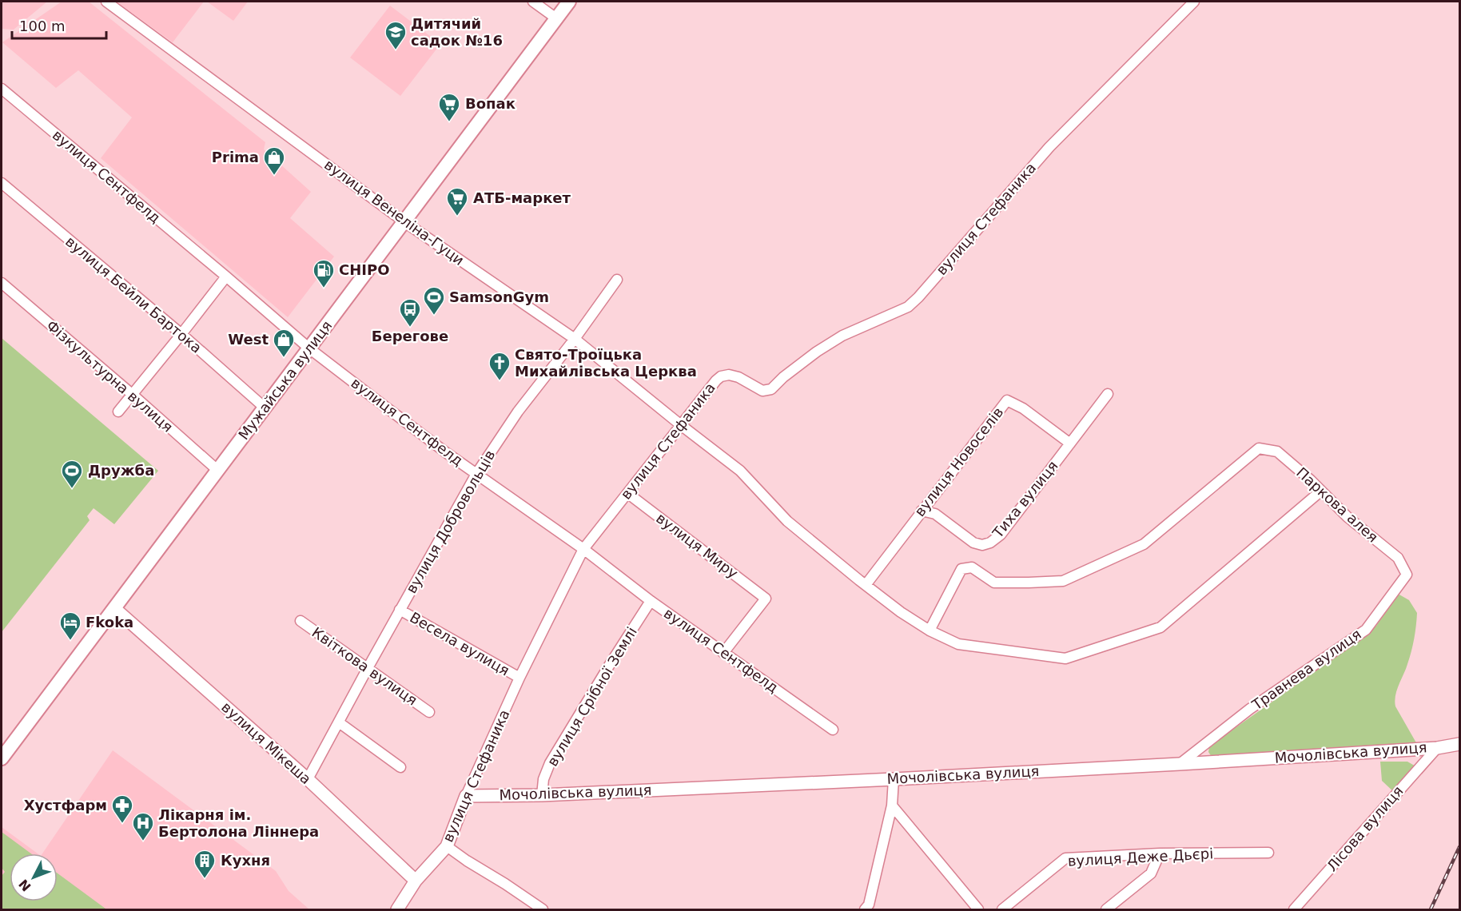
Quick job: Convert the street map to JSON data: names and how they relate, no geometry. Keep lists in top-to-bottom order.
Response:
{
  "streets": {
    "highway": ["Мужайська вулиця"],
    "main road": ["вулиця Стефаника", "вулиця Мікеша", "Мочолівська вулиця"],
    "street": [
      "вулиця Сентфелд",
      "вулиця Венеліна-Гуци",
      "вулиця Бейли Бартока",
      "Фізкультурна вулиця",
      "вулиця Новоселів",
      "Тиха вулиця",
      "Паркова алея",
      "вулиця Добровольців",
      "вулиця Миру",
      "Весела вулиця",
      "Квіткова вулиця",
      "Травнева вулиця",
      "вулиця Срібної Землі",
      "Лісова вулиця",
      "вулиця Деже Дьєрі"
    ]
  },
  "crossings": [
    ["вулиця Сентфелд", "вулиця Стефаника"],
    ["вулиця Сентфелд", "Мужайська вулиця"],
    ["вулиця Сентфелд", "вулиця Добровольців"],
    ["вулиця Сентфелд", "вулиця Миру"],
    ["вулиця Сентфелд", "вулиця Срібної Землі"],
    ["вулиця Венеліна-Гуци", "вулиця Стефаника"],
    ["вулиця Венеліна-Гуци", "Мужайська вулиця"],
    ["вулиця Венеліна-Гуци", "вулиця Новоселів"],
    ["вулиця Венеліна-Гуци", "Паркова алея"],
    ["вулиця Венеліна-Гуци", "вулиця Добровольців"],
    ["вулиця Стефаника", "вулиця Миру"],
    ["вулиця Стефаника", "Весела вулиця"],
    ["вулиця Стефаника", "вулиця Мікеша"],
    ["вулиця Стефаника", "Мочолівська вулиця"],
    ["вулиця Бейли Бартока", "Мужайська вулиця"],
    ["Фізкультурна вулиця", "Мужайська вулиця"],
    ["Мужайська вулиця", "вулиця Мікеша"],
    ["вулиця Новоселів", "Тиха вулиця"],
    ["Паркова алея", "Травнева вулиця"],
    ["вулиця Добровольців", "Весела вулиця"],
    ["вулиця Добровольців", "Квіткова вулиця"],
    ["вулиця Добровольців", "вулиця Мікеша"],
    ["Травнева вулиця", "Мочолівська вулиця"],
    ["вулиця Срібної Землі", "Мочолівська вулиця"],
    ["Мочолівська вулиця", "Лісова вулиця"]
  ],
  "places": {
    "school or university": ["Дитячий садок №16"],
    "supermarket": ["Вопак", "АТБ-маркет"],
    "shop": ["Prima", "West"],
    "fuel station": ["CHIPO"],
    "sports": ["SamsonGym", "Дружба"],
    "bus stop": ["Берегове"],
    "church": ["Свято-Троїцька Михайлівська Церква"],
    "hotel": ["Fkoka"],
    "pharmacy": ["Хустфарм"],
    "hospital": ["Лікарня ім. Бертолона Ліннера"],
    "building": ["Кухня"]
  },
  "scale_bar": "100 m",
  "north": "bottom left"
}
